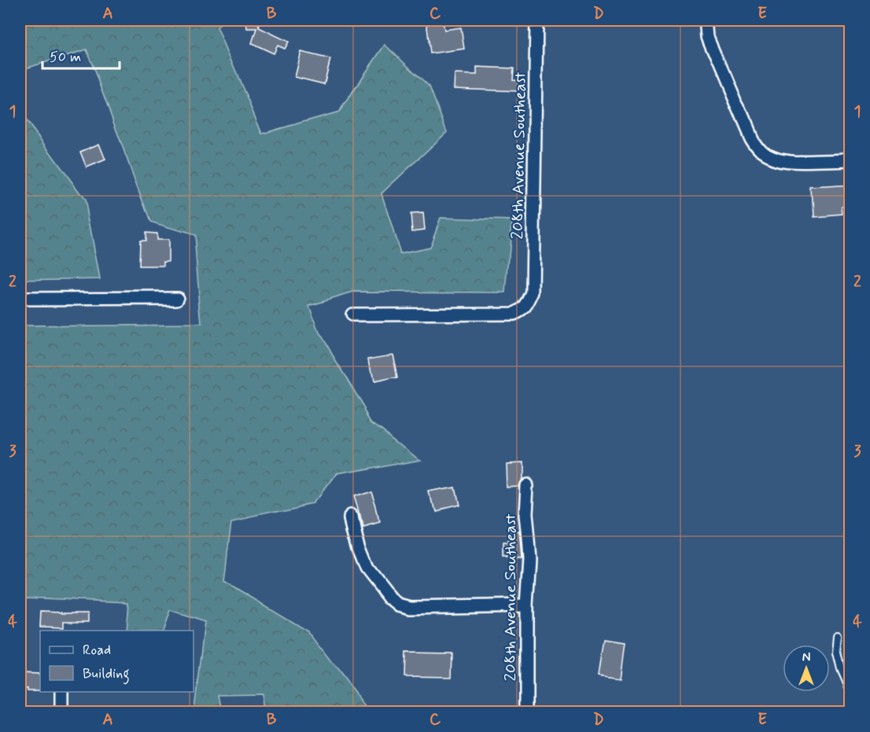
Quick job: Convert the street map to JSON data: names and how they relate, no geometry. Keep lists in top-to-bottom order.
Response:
{
  "streets": {
    "street": ["208th Avenue Southeast"]
  },
  "legend": ["Road", "Building"],
  "scale_bar": "50 m",
  "north": "top",
  "grid": {
    "columns": [
      "A",
      "B",
      "C",
      "D",
      "E"
    ],
    "rows": [
      "1",
      "2",
      "3",
      "4"
    ]
  }
}
